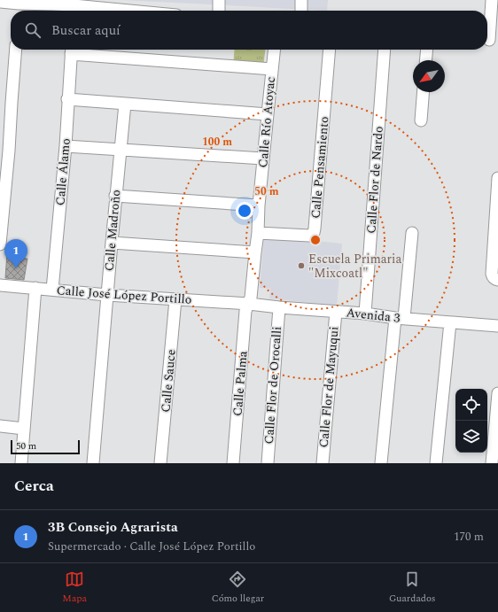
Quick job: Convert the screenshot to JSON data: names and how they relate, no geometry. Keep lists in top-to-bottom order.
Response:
{
  "streets": {
    "street": [
      "Calle Río Atoyac",
      "Calle Pensamiento",
      "Calle Álamo",
      "Calle Flor de Nardo",
      "Calle Madroño",
      "Calle José López Portillo",
      "Avenida 3",
      "Calle Sauce",
      "Calle Palma",
      "Calle Flor de Orocalli",
      "Calle Flor de Mayuqui"
    ]
  },
  "crossings": [
    ["Calle Río Atoyac", "Calle Pensamiento"],
    ["Calle Río Atoyac", "Calle José López Portillo"],
    ["Calle Río Atoyac", "Avenida 3"],
    ["Calle Río Atoyac", "Calle Palma"],
    ["Calle Álamo", "Calle José López Portillo"],
    ["Calle Flor de Nardo", "Avenida 3"],
    ["Calle Madroño", "Calle José López Portillo"],
    ["Calle José López Portillo", "Avenida 3"],
    ["Calle José López Portillo", "Calle Sauce"],
    ["Calle José López Portillo", "Calle Palma"],
    ["Avenida 3", "Calle Palma"],
    ["Avenida 3", "Calle Flor de Orocalli"],
    ["Avenida 3", "Calle Flor de Mayuqui"]
  ],
  "places": ["Escuela Primaria \"Mixcoatl\""],
  "scale_bar": "50 m",
  "north": "bottom left",
  "page": {
    "search": "Buscar aquí",
    "pins": "1",
    "scale": "50 m",
    "heading": "Cerca",
    "list": [
      {
        "mark": "1",
        "name": "3B Consejo Agrarista",
        "note": "Supermercado · Calle José López Portillo",
        "value": "170 m"
      }
    ],
    "nav": ["Mapa", "Cómo llegar", "Guardados"]
  },
  "rings": ["100 m", "50 m"]
}
